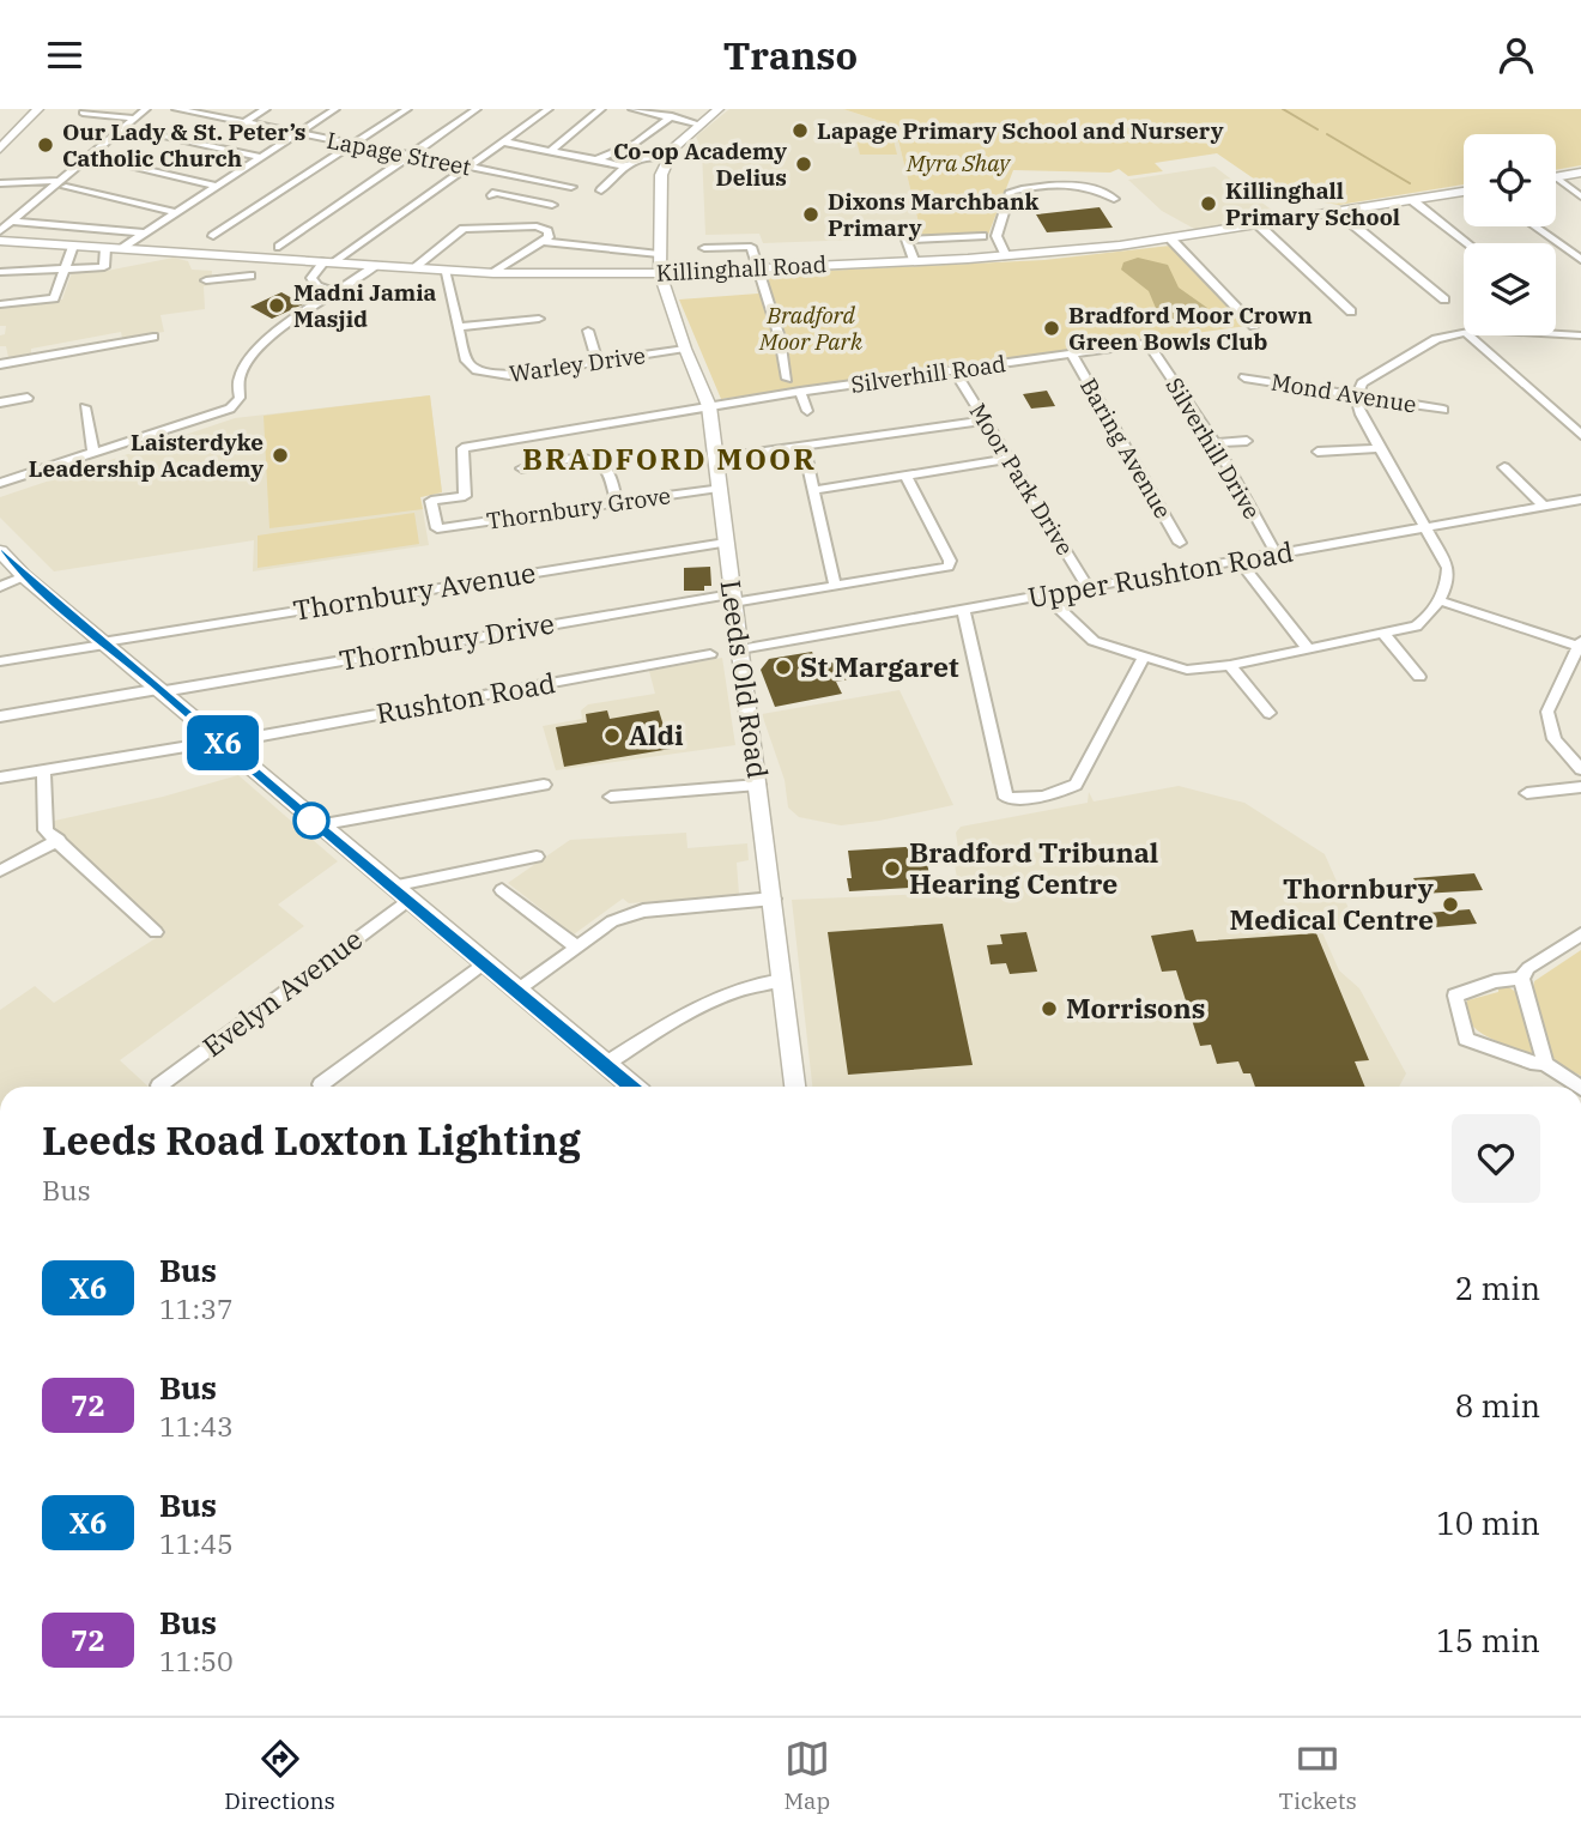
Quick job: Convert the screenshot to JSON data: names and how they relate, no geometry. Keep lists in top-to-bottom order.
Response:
{
  "streets": {
    "highway": ["Killinghall Road"],
    "main road": ["Leeds Old Road"],
    "street": [
      "Lapage Street",
      "Warley Drive",
      "Silverhill Road",
      "Mond Avenue",
      "Baring Avenue",
      "Silverhill Drive",
      "Moor Park Drive",
      "Thornbury Grove",
      "Upper Rushton Road",
      "Thornbury Avenue",
      "Thornbury Drive",
      "Rushton Road",
      "Evelyn Avenue"
    ]
  },
  "crossings": [
    ["Killinghall Road", "Warley Drive"],
    ["Killinghall Road", "Leeds Old Road"],
    ["Warley Drive", "Leeds Old Road"],
    ["Silverhill Road", "Baring Avenue"],
    ["Silverhill Road", "Silverhill Drive"],
    ["Silverhill Road", "Moor Park Drive"],
    ["Silverhill Road", "Leeds Old Road"],
    ["Silverhill Drive", "Upper Rushton Road"],
    ["Moor Park Drive", "Upper Rushton Road"],
    ["Thornbury Grove", "Leeds Old Road"],
    ["Upper Rushton Road", "Leeds Old Road"],
    ["Thornbury Avenue", "Leeds Old Road"],
    ["Thornbury Drive", "Leeds Old Road"]
  ],
  "districts": ["BRADFORD MOOR"],
  "parks": ["Myra Shay", "Bradford Moor Park"],
  "places": [
    "Lapage Primary School and Nursery",
    "Our Lady & St. Peter’s Catholic Church",
    "Co-op Academy Delius",
    "Killinghall Primary School",
    "Dixons Marchbank Primary",
    "Madni Jamia Masjid",
    "Bradford Moor Crown Green Bowls Club",
    "Laisterdyke Leadership Academy",
    "St Margaret",
    "Aldi",
    "Bradford Tribunal Hearing Centre",
    "Thornbury Medical Centre",
    "Morrisons"
  ],
  "lines": ["bus line X6"],
  "page": {
    "header": "Transo",
    "on_map": "X6",
    "heading": ["Leeds Road Loxton Lighting", "Bus"],
    "list": [
      {
        "mark": "X6",
        "name": "Bus",
        "note": "11:37",
        "value": "2 min"
      },
      {
        "mark": "72",
        "name": "Bus",
        "note": "11:43",
        "value": "8 min"
      },
      {
        "mark": "X6",
        "name": "Bus",
        "note": "11:45",
        "value": "10 min"
      },
      {
        "mark": "72",
        "name": "Bus",
        "note": "11:50",
        "value": "15 min"
      }
    ],
    "tabs": ["Directions", "Map", "Tickets"]
  }
}
